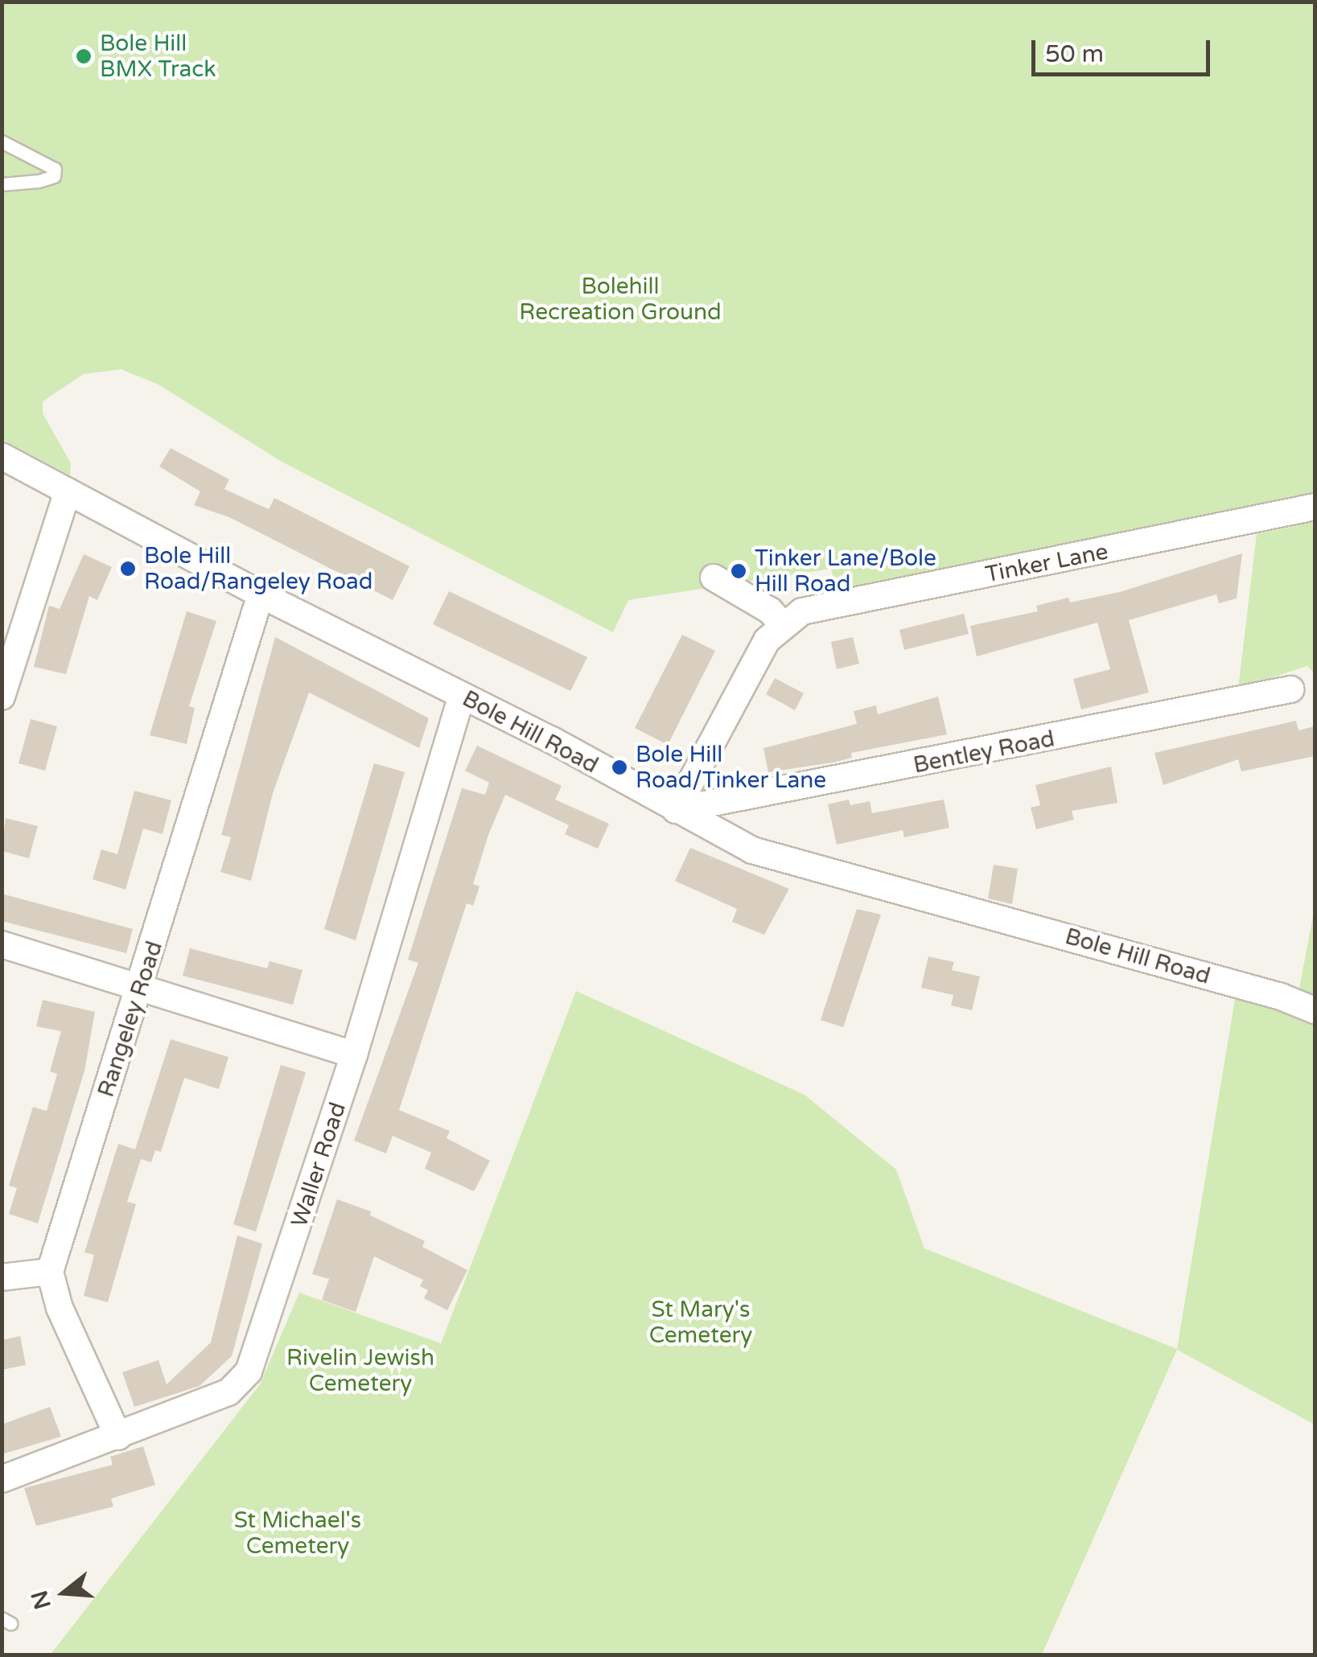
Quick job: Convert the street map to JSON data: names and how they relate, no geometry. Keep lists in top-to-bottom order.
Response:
{
  "streets": {
    "street": [
      "Tinker Lane",
      "Bole Hill Road",
      "Bentley Road",
      "Rangeley Road",
      "Waller Road"
    ]
  },
  "crossings": [
    ["Bole Hill Road", "Bentley Road"],
    ["Bole Hill Road", "Rangeley Road"],
    ["Bole Hill Road", "Waller Road"]
  ],
  "parks": [
    "Bolehill Recreation Ground",
    "St Mary's Cemetery",
    "Rivelin Jewish Cemetery",
    "St Michael's Cemetery"
  ],
  "places": [
    "Bole Hill BMX Track",
    "Bole Hill Road/Rangeley Road",
    "Tinker Lane/Bole Hill Road",
    "Bole Hill Road/Tinker Lane"
  ],
  "scale_bar": "50 m",
  "north": "left"
}
